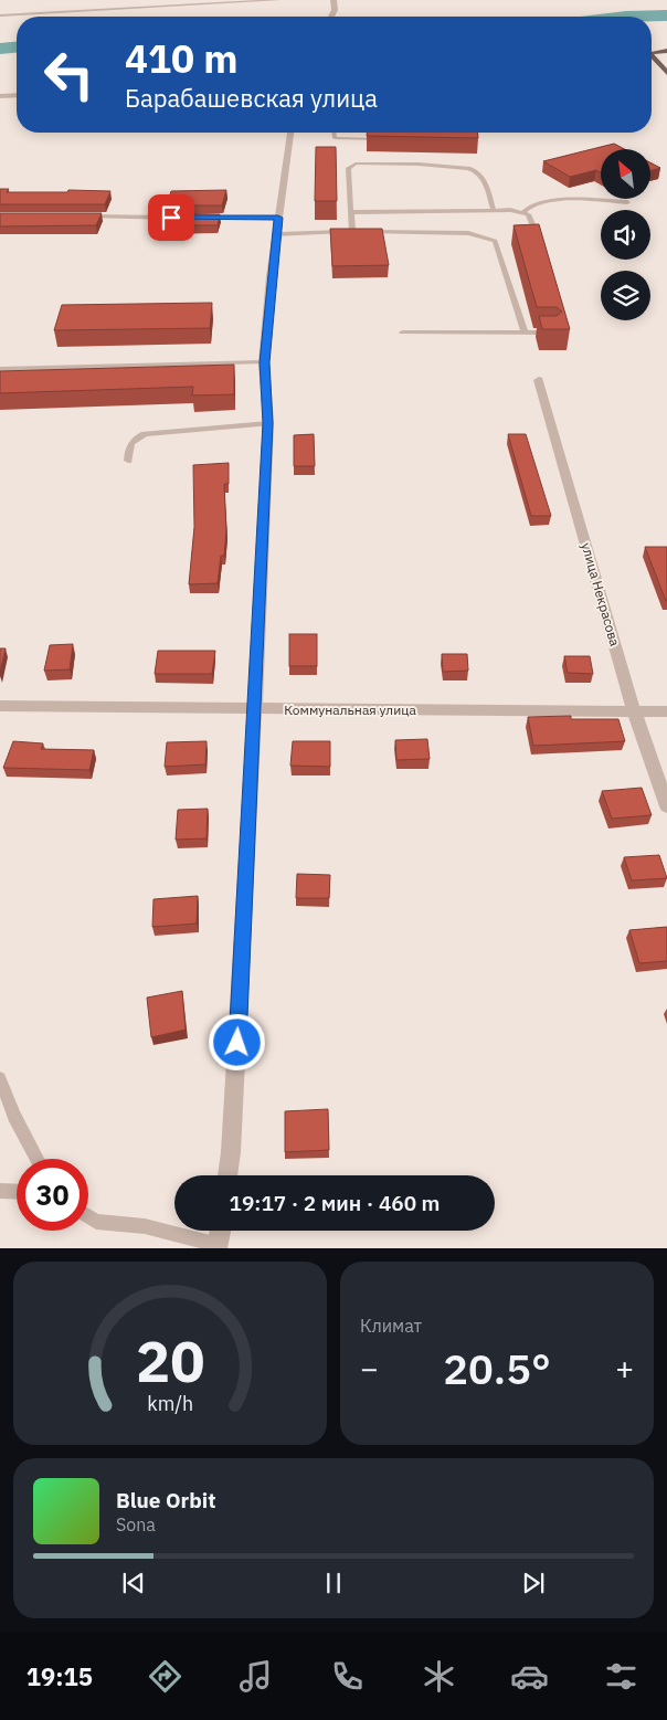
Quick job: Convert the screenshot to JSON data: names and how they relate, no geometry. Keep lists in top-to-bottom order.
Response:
{
  "streets": {
    "street": ["улица Некрасова", "Коммунальная улица"]
  },
  "crossings": [
    ["улица Некрасова", "Коммунальная улица"]
  ],
  "north": "top left",
  "page": {
    "turn": ["410 m", "Барабашевская улица"],
    "limit": "30",
    "trip": "19:17 · 2 мин · 460 m",
    "tile": "Климат",
    "heat": ["−", "20.5°", "+"],
    "song": ["Blue Orbit", "Sona"],
    "tabs": "19:15",
    "gauge": ["20", "km/h"]
  }
}
